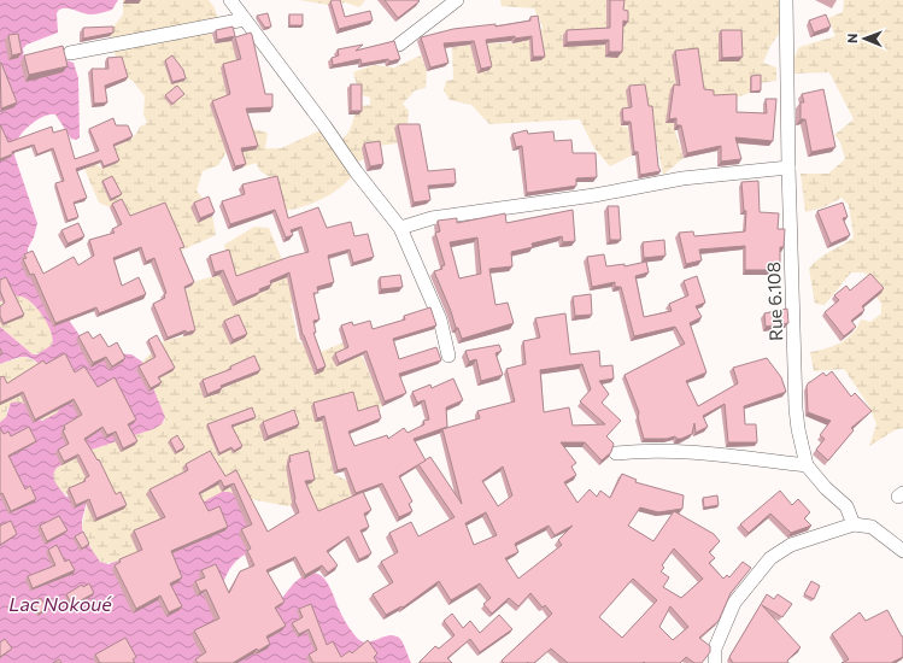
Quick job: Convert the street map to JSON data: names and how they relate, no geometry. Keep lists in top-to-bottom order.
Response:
{
  "streets": {
    "street": ["Rue 6.108"]
  },
  "water": ["Lac Nokoué"],
  "north": "left"
}
